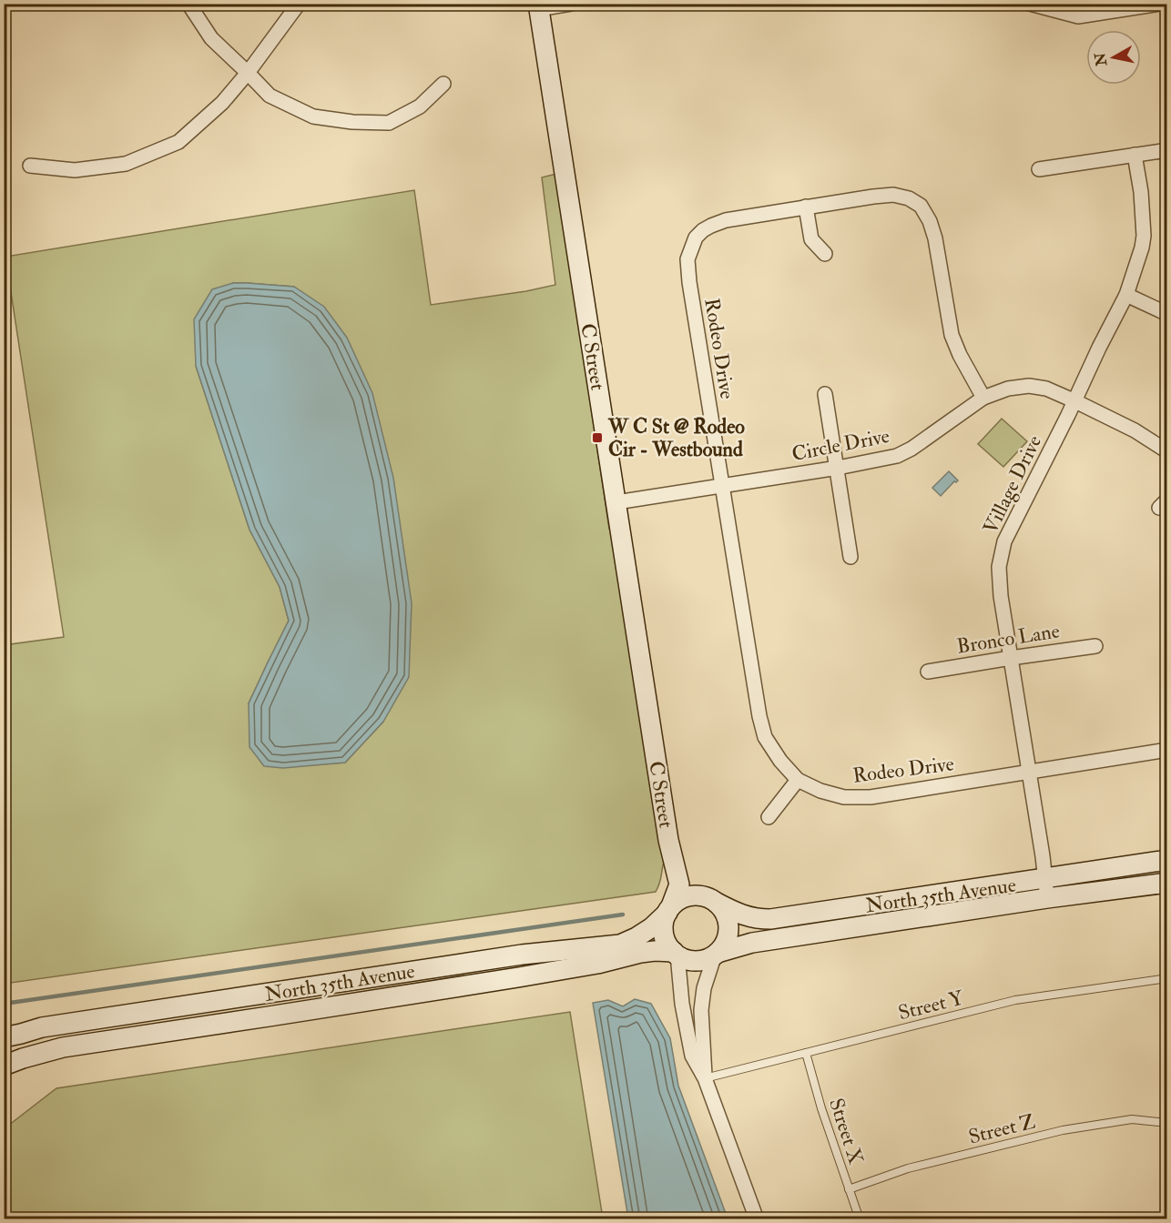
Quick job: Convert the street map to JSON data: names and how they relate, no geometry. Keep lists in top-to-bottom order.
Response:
{
  "streets": {
    "street": [
      "Rodeo Drive",
      "C Street",
      "Circle Drive",
      "Village Drive",
      "Bronco Lane",
      "North 35th Avenue"
    ],
    "lane": ["Street Y", "Street Z", "Street X"]
  },
  "crossings": [
    ["Rodeo Drive", "Circle Drive"],
    ["Rodeo Drive", "Village Drive"],
    ["C Street", "Circle Drive"],
    ["C Street", "North 35th Avenue"],
    ["Village Drive", "Bronco Lane"],
    ["Village Drive", "North 35th Avenue"],
    ["Street Y", "Street X"],
    ["Street Z", "Street X"]
  ],
  "places": {
    "transit": ["W C St @ Rodeo Cir - Westbound"]
  },
  "north": "left"
}
